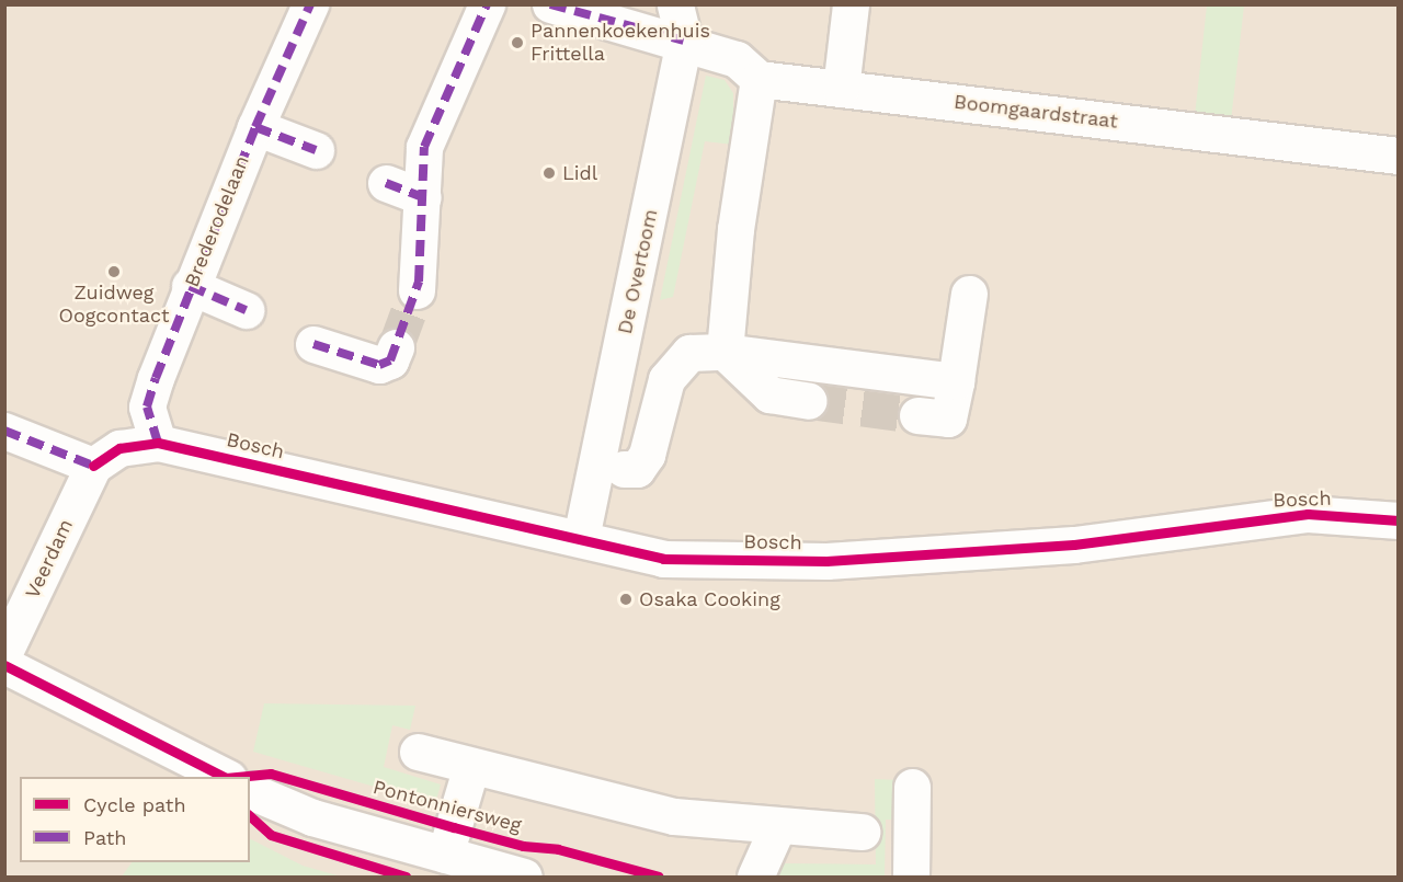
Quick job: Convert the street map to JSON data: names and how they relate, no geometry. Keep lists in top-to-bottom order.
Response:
{
  "streets": {
    "street": [
      "Boomgaardstraat",
      "Brederodelaan",
      "De Overtoom",
      "Bosch",
      "Veerdam"
    ],
    "cycle path": ["Pontonniersweg"]
  },
  "crossings": [
    ["Brederodelaan", "Bosch"],
    ["De Overtoom", "Bosch"]
  ],
  "places": [
    "Pannenkoekenhuis Frittella",
    "Lidl",
    "Zuidweg Oogcontact",
    "Osaka Cooking"
  ],
  "legend": ["Cycle path", "Path"]
}
